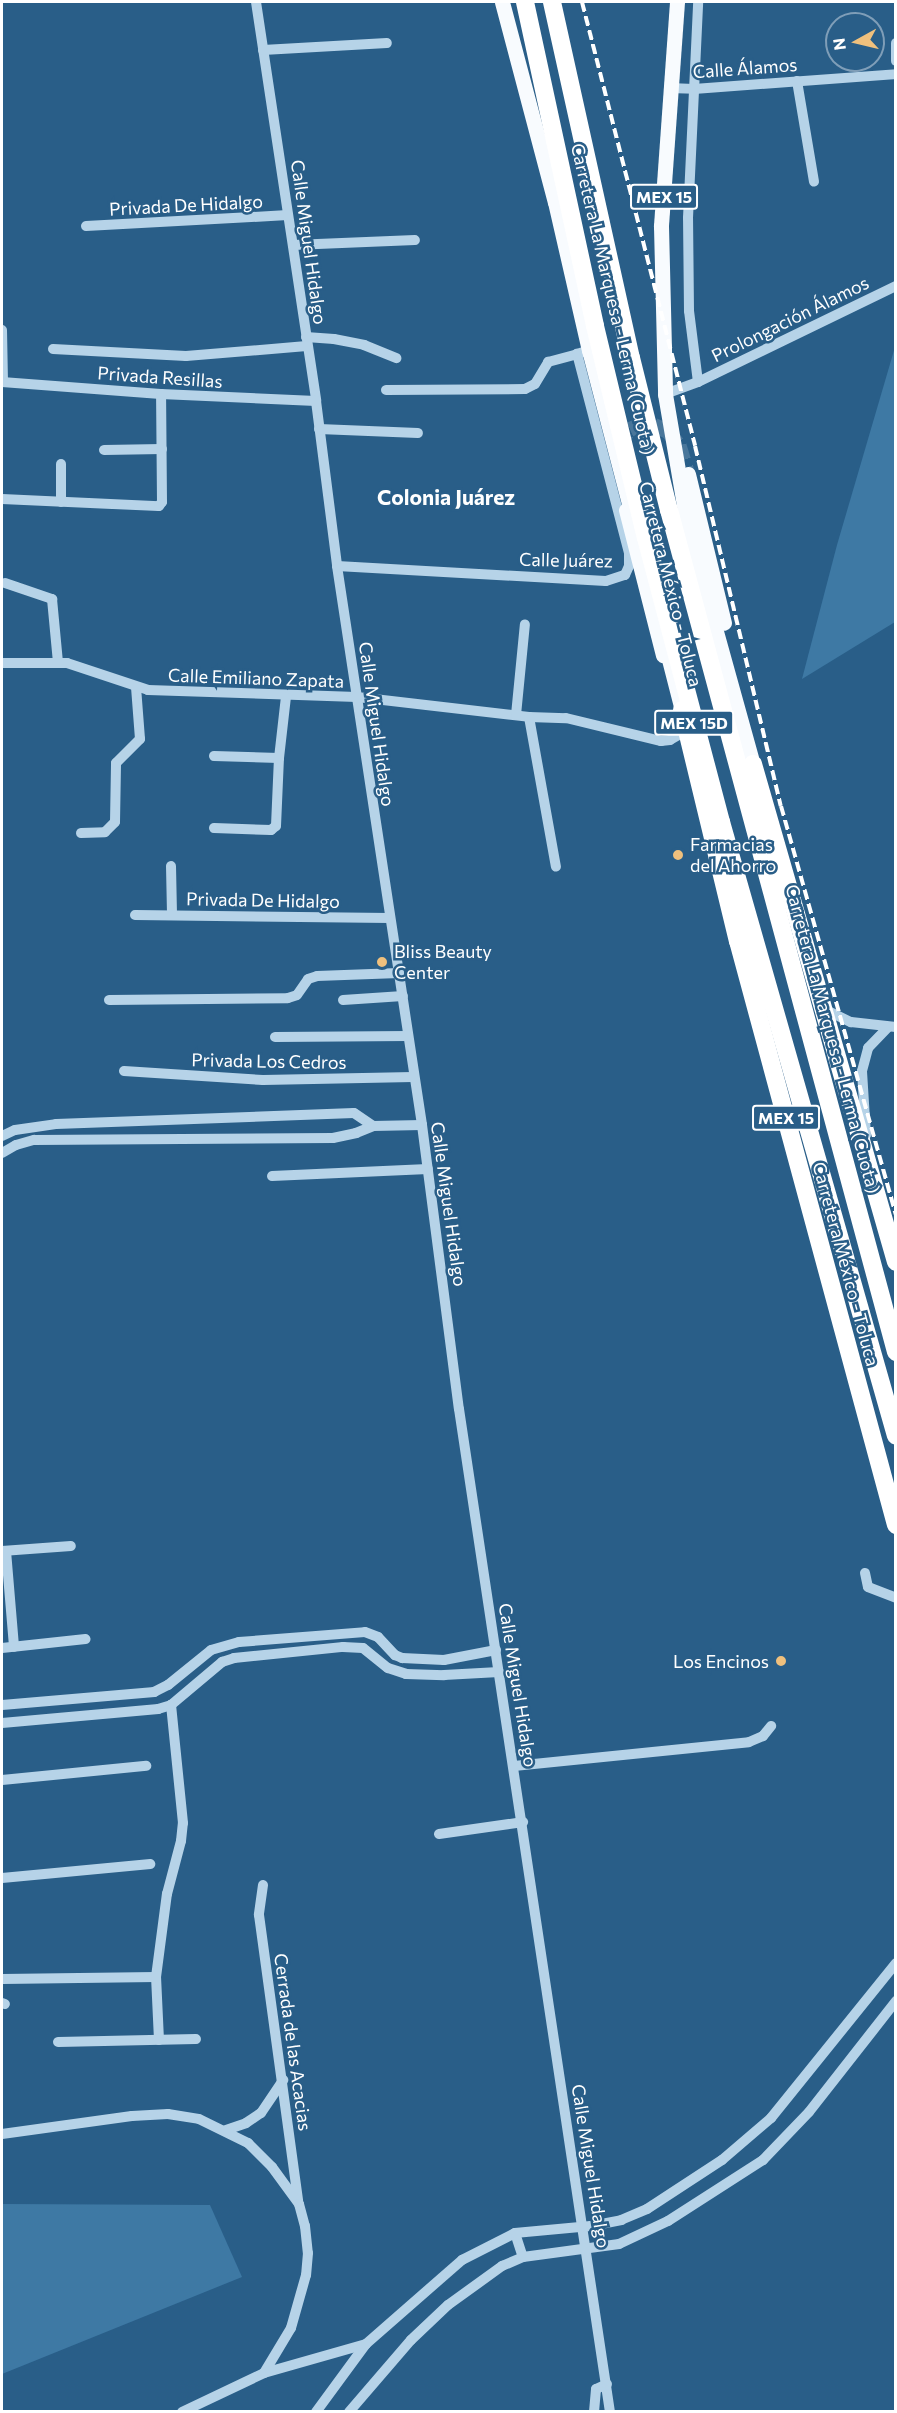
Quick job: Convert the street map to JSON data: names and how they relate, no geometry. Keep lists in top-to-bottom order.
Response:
{
  "streets": {
    "highway": [
      "MEX 15",
      "Carretera La Marquesa - Lerma (Cuota)",
      "Carretera México - Toluca",
      "MEX 15D"
    ],
    "street": [
      "Calle Álamos",
      "Privada De Hidalgo",
      "Calle Miguel Hidalgo",
      "Prolongación Álamos",
      "Privada Resillas",
      "Calle Juárez",
      "Calle Emiliano Zapata",
      "Privada Los Cedros",
      "Cerrada de las Acacias"
    ]
  },
  "crossings": [
    ["Calle Álamos", "Prolongación Álamos"],
    ["Calle Álamos", "Carretera México - Toluca"],
    ["Privada De Hidalgo", "Calle Miguel Hidalgo"],
    ["Calle Miguel Hidalgo", "Privada Resillas"],
    ["Calle Miguel Hidalgo", "Calle Juárez"],
    ["Calle Miguel Hidalgo", "Calle Emiliano Zapata"],
    ["Calle Miguel Hidalgo", "Privada Los Cedros"],
    ["Prolongación Álamos", "Carretera México - Toluca"],
    ["Calle Juárez", "Carretera México - Toluca"],
    ["Carretera México - Toluca", "Calle Emiliano Zapata"]
  ],
  "districts": ["Colonia Juárez"],
  "places": ["Farmacias del Ahorro", "Bliss Beauty Center", "Los Encinos"],
  "north": "left"
}
